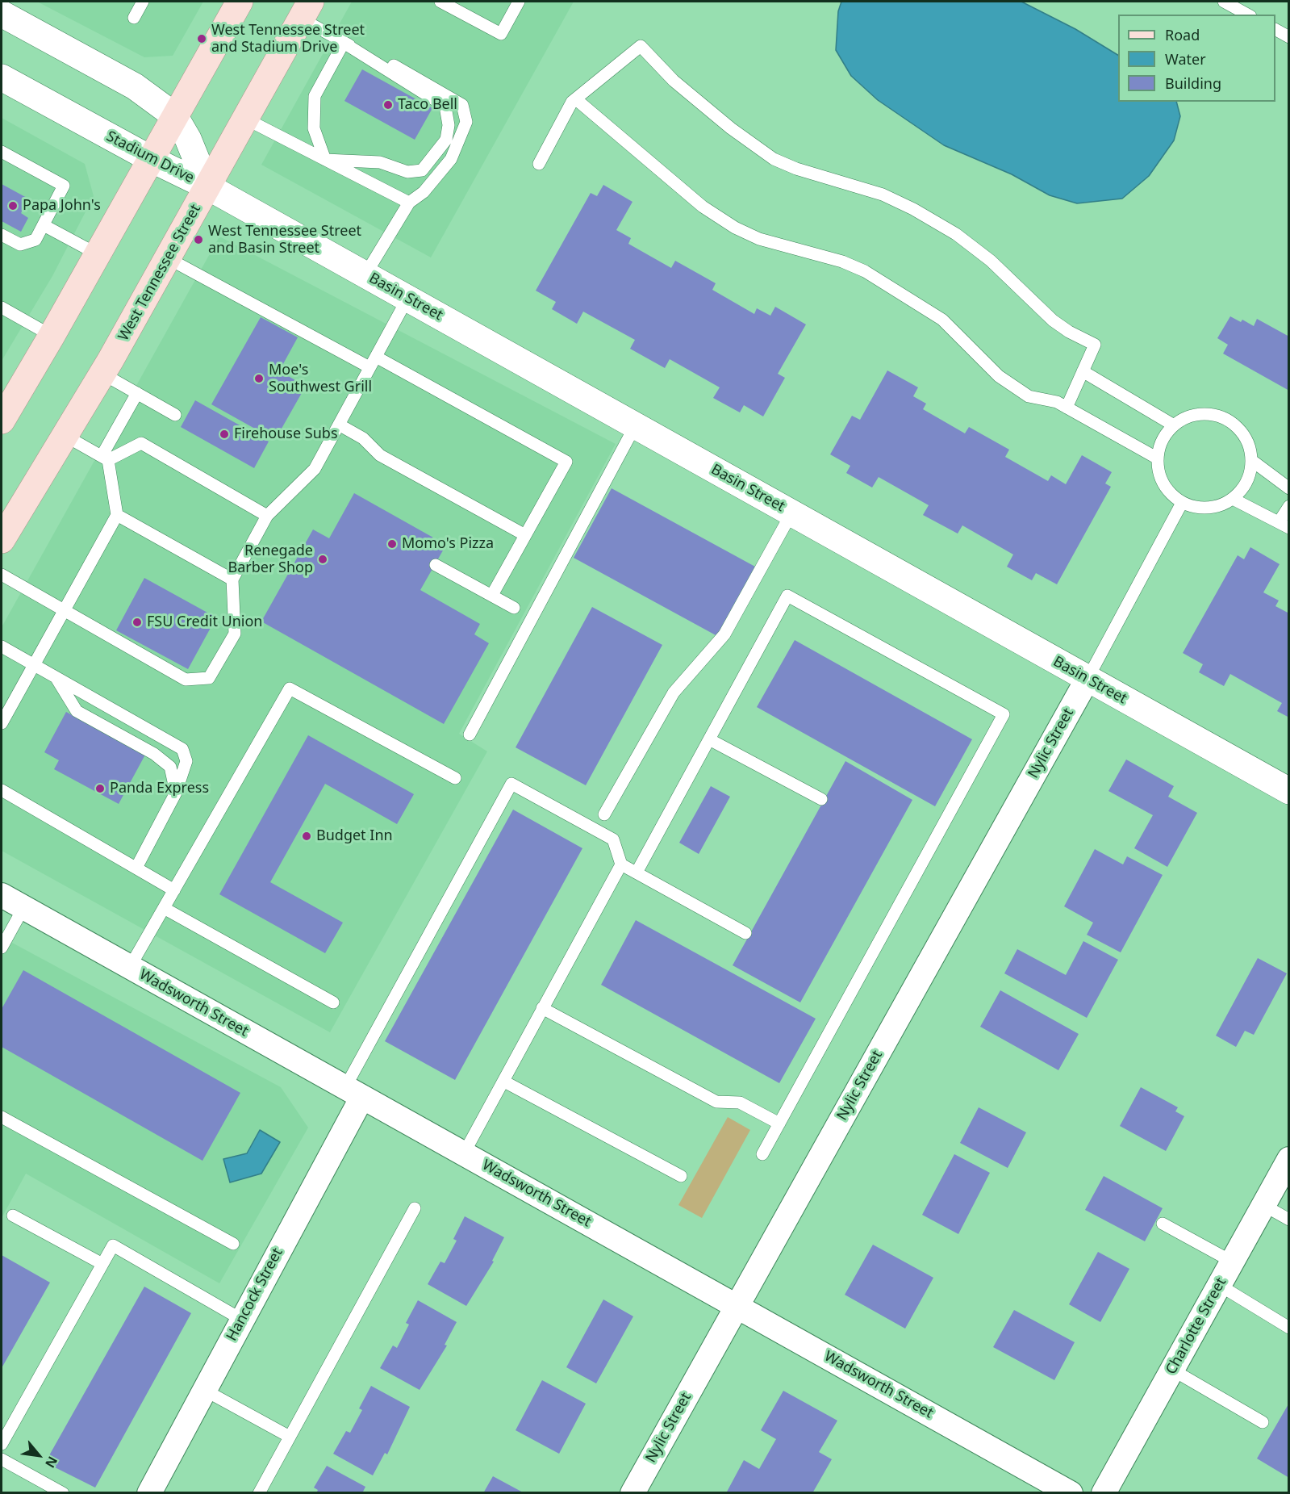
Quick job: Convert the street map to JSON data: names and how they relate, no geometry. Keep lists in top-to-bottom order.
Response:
{
  "streets": {
    "main road": ["West Tennessee Street"],
    "street": [
      "Stadium Drive",
      "Basin Street",
      "Nylic Street",
      "Wadsworth Street",
      "Hancock Street",
      "Charlotte Street"
    ]
  },
  "crossings": [
    ["Stadium Drive", "West Tennessee Street"],
    ["Stadium Drive", "Basin Street"],
    ["West Tennessee Street", "Basin Street"],
    ["Basin Street", "Nylic Street"],
    ["Nylic Street", "Wadsworth Street"],
    ["Wadsworth Street", "Hancock Street"]
  ],
  "places": [
    "West Tennessee Street and Stadium Drive",
    "Taco Bell",
    "Papa John's",
    "West Tennessee Street and Basin Street",
    "Moe's Southwest Grill",
    "Firehouse Subs",
    "Momo's Pizza",
    "Renegade Barber Shop",
    "FSU Credit Union",
    "Panda Express",
    "Budget Inn"
  ],
  "legend": ["Road", "Water", "Building"],
  "north": "bottom right"
}
